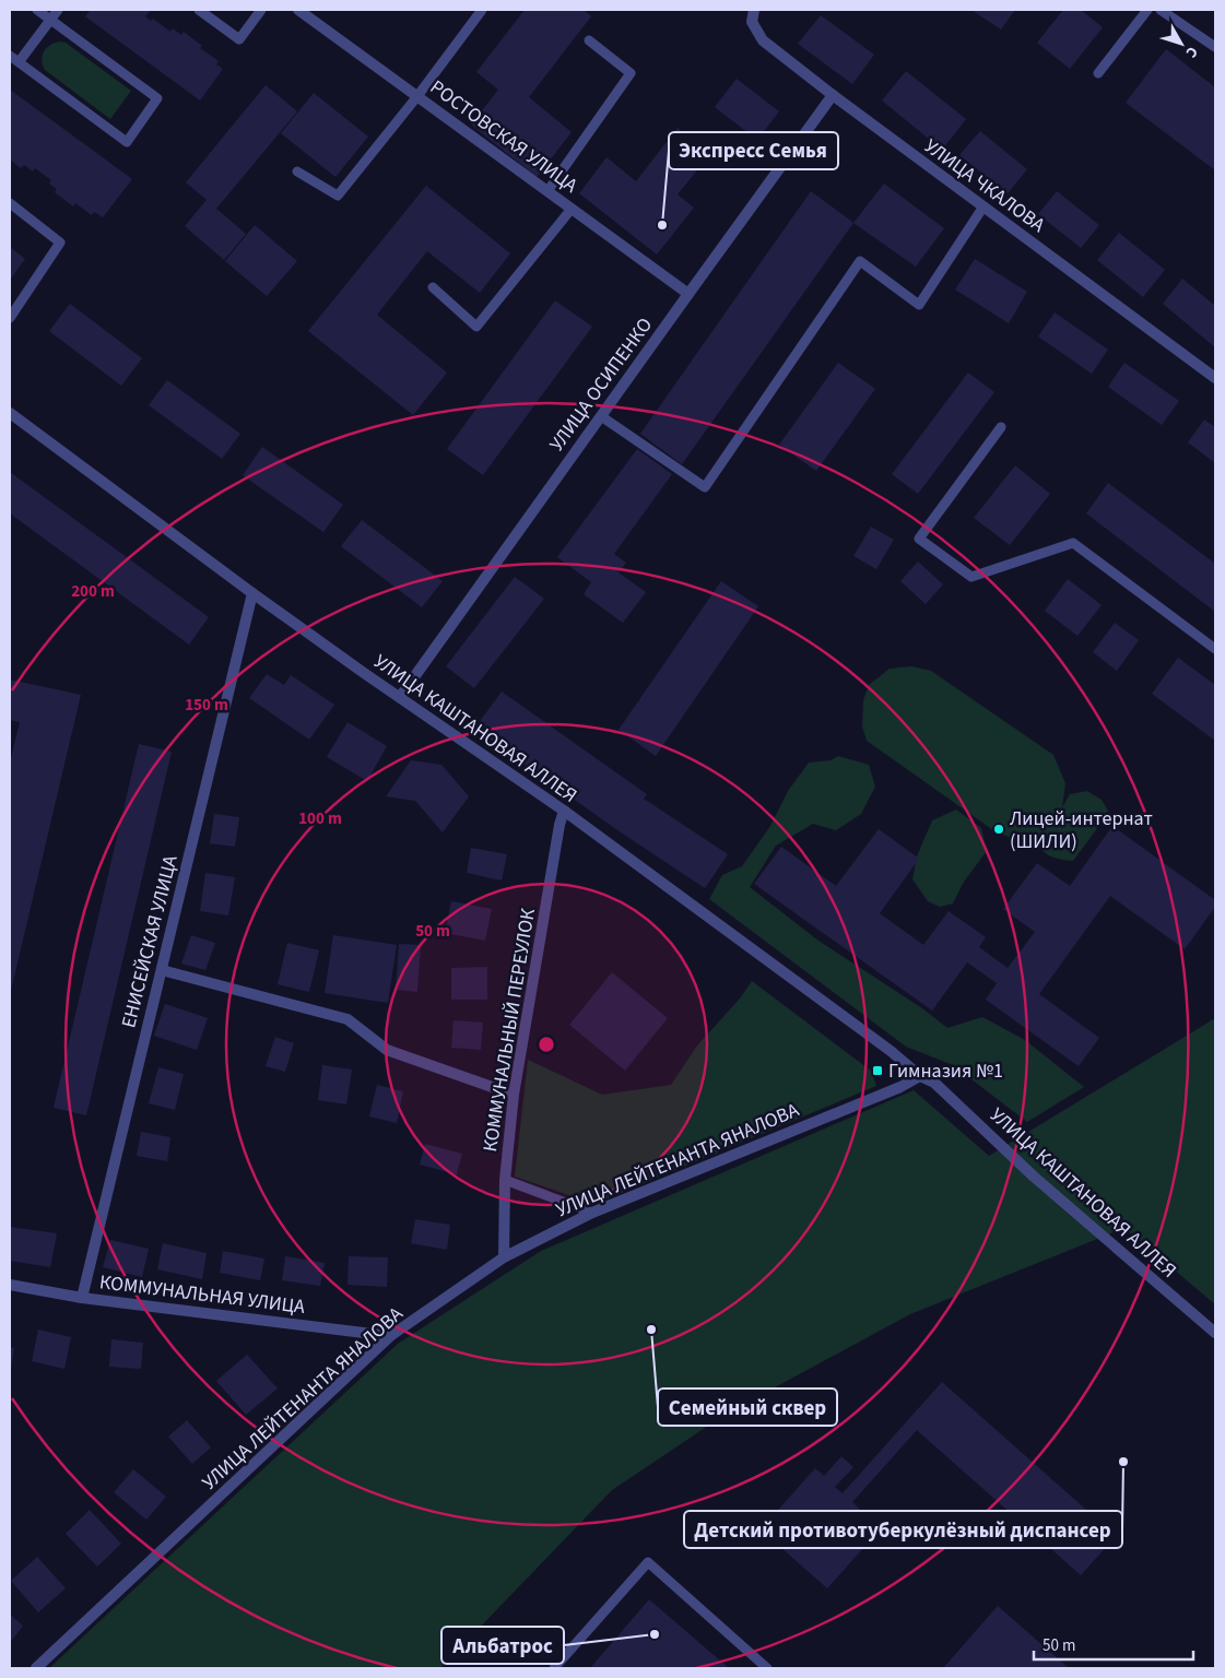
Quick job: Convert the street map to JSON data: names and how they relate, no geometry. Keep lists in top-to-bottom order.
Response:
{
  "streets": {
    "street": [
      "РОСТОВСКАЯ УЛИЦА",
      "УЛИЦА ЧКАЛОВА",
      "УЛИЦА ОСИПЕНКО",
      "УЛИЦА КАШТАНОВАЯ АЛЛЕЯ",
      "ЕНИСЕЙСКАЯ УЛИЦА",
      "КОММУНАЛЬНЫЙ ПЕРЕУЛОК",
      "УЛИЦА ЛЕЙТЕНАНТА ЯНАЛОВА",
      "КОММУНАЛЬНАЯ УЛИЦА"
    ]
  },
  "crossings": [
    ["РОСТОВСКАЯ УЛИЦА", "УЛИЦА ОСИПЕНКО"],
    ["УЛИЦА ЧКАЛОВА", "УЛИЦА ОСИПЕНКО"],
    ["УЛИЦА ОСИПЕНКО", "УЛИЦА КАШТАНОВАЯ АЛЛЕЯ"],
    ["УЛИЦА КАШТАНОВАЯ АЛЛЕЯ", "ЕНИСЕЙСКАЯ УЛИЦА"],
    ["УЛИЦА КАШТАНОВАЯ АЛЛЕЯ", "КОММУНАЛЬНЫЙ ПЕРЕУЛОК"],
    ["УЛИЦА КАШТАНОВАЯ АЛЛЕЯ", "УЛИЦА ЛЕЙТЕНАНТА ЯНАЛОВА"],
    ["ЕНИСЕЙСКАЯ УЛИЦА", "КОММУНАЛЬНАЯ УЛИЦА"],
    ["КОММУНАЛЬНЫЙ ПЕРЕУЛОК", "УЛИЦА ЛЕЙТЕНАНТА ЯНАЛОВА"],
    ["УЛИЦА ЛЕЙТЕНАНТА ЯНАЛОВА", "КОММУНАЛЬНАЯ УЛИЦА"]
  ],
  "places": {
    "other": [
      "Экспресс Семья",
      "Лицей-интернат (ШИЛИ)",
      "Семейный сквер",
      "Детский противотуберкулёзный диспансер",
      "Альбатрос"
    ],
    "transit": ["Гимназия №1"]
  },
  "scale_bar": "50 m",
  "north": "bottom right",
  "rings": [
    "200 m",
    "150 m",
    "100 m",
    "50 m"
  ]
}
